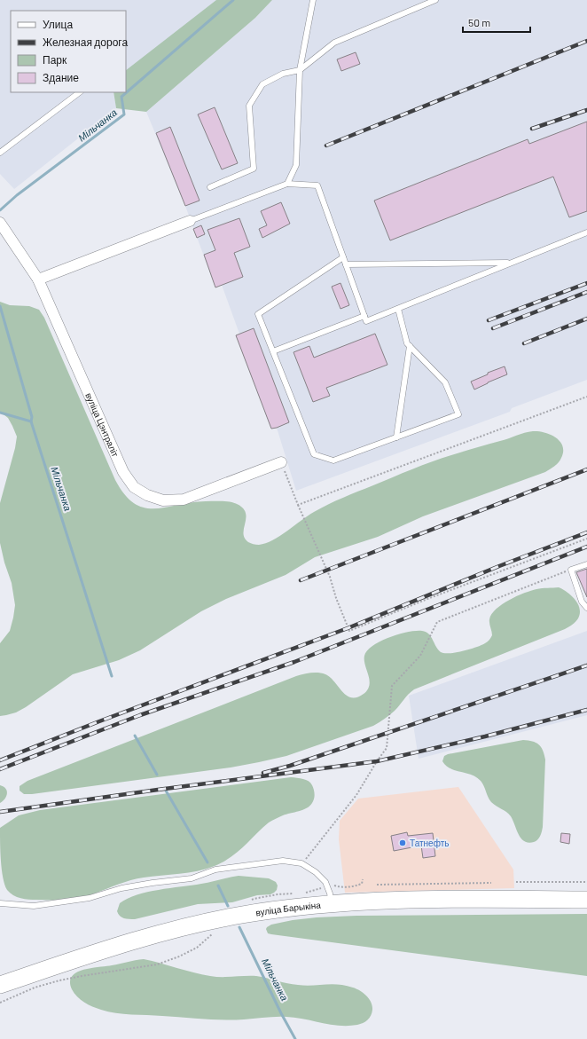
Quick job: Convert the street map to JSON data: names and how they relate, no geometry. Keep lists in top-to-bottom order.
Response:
{
  "streets": {
    "main road": ["вуліца Барыкіна"],
    "street": ["вуліца Цэнтраліт"]
  },
  "water": ["Мільчанка"],
  "places": ["Татнефть"],
  "legend": [
    "Улица",
    "Железная дорога",
    "Парк",
    "Здание"
  ],
  "scale_bar": "50 m"
}
